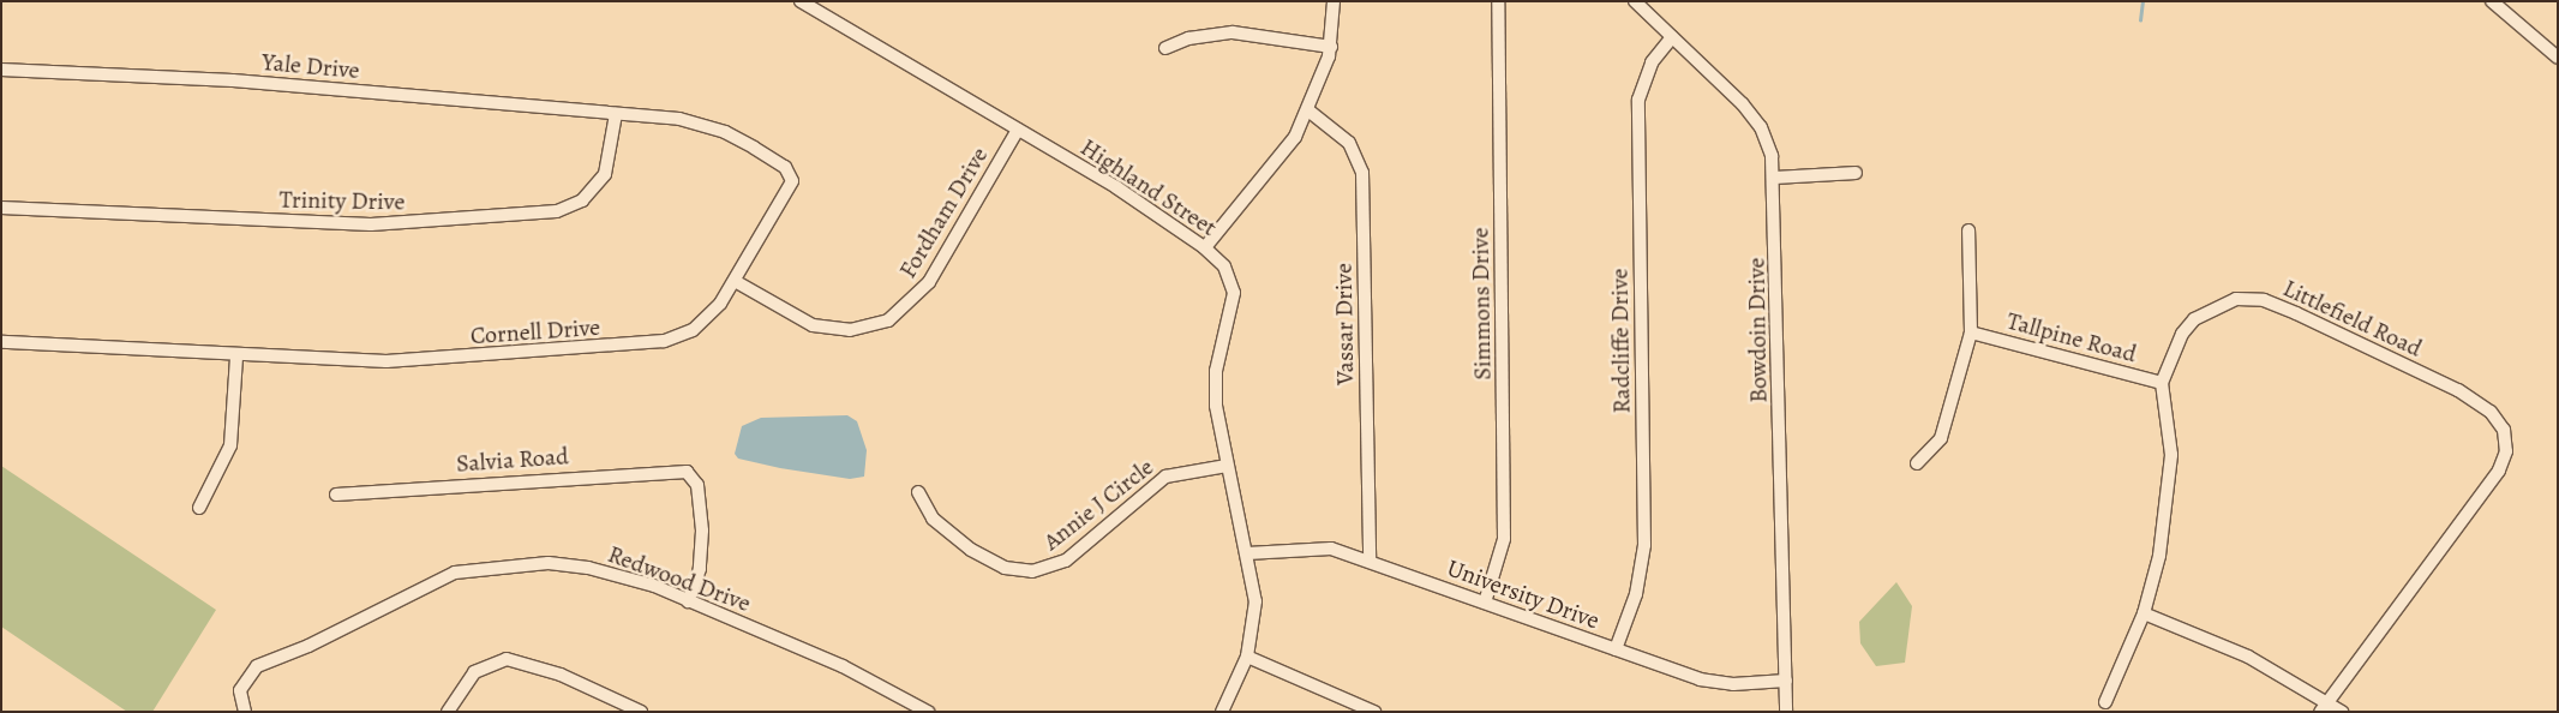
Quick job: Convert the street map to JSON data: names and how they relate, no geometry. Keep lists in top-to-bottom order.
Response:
{
  "streets": {
    "street": [
      "Yale Drive",
      "Highland Street",
      "Trinity Drive",
      "Fordham Drive",
      "Simmons Drive",
      "Littlefield Road",
      "Vassar Drive",
      "Bowdoin Drive",
      "Cornell Drive",
      "Tallpine Road",
      "Radcliffe Drive",
      "Salvia Road",
      "Annie J Circle",
      "Redwood Drive",
      "University Drive"
    ]
  },
  "crossings": [
    ["Yale Drive", "Trinity Drive"],
    ["Yale Drive", "Cornell Drive"],
    ["Highland Street", "Fordham Drive"],
    ["Highland Street", "Annie J Circle"],
    ["Highland Street", "University Drive"],
    ["Trinity Drive", "Cornell Drive"],
    ["Fordham Drive", "Cornell Drive"],
    ["Simmons Drive", "University Drive"],
    ["Littlefield Road", "Tallpine Road"],
    ["Vassar Drive", "University Drive"],
    ["Bowdoin Drive", "Radcliffe Drive"],
    ["Bowdoin Drive", "University Drive"],
    ["Radcliffe Drive", "University Drive"],
    ["Salvia Road", "Redwood Drive"]
  ]
}
